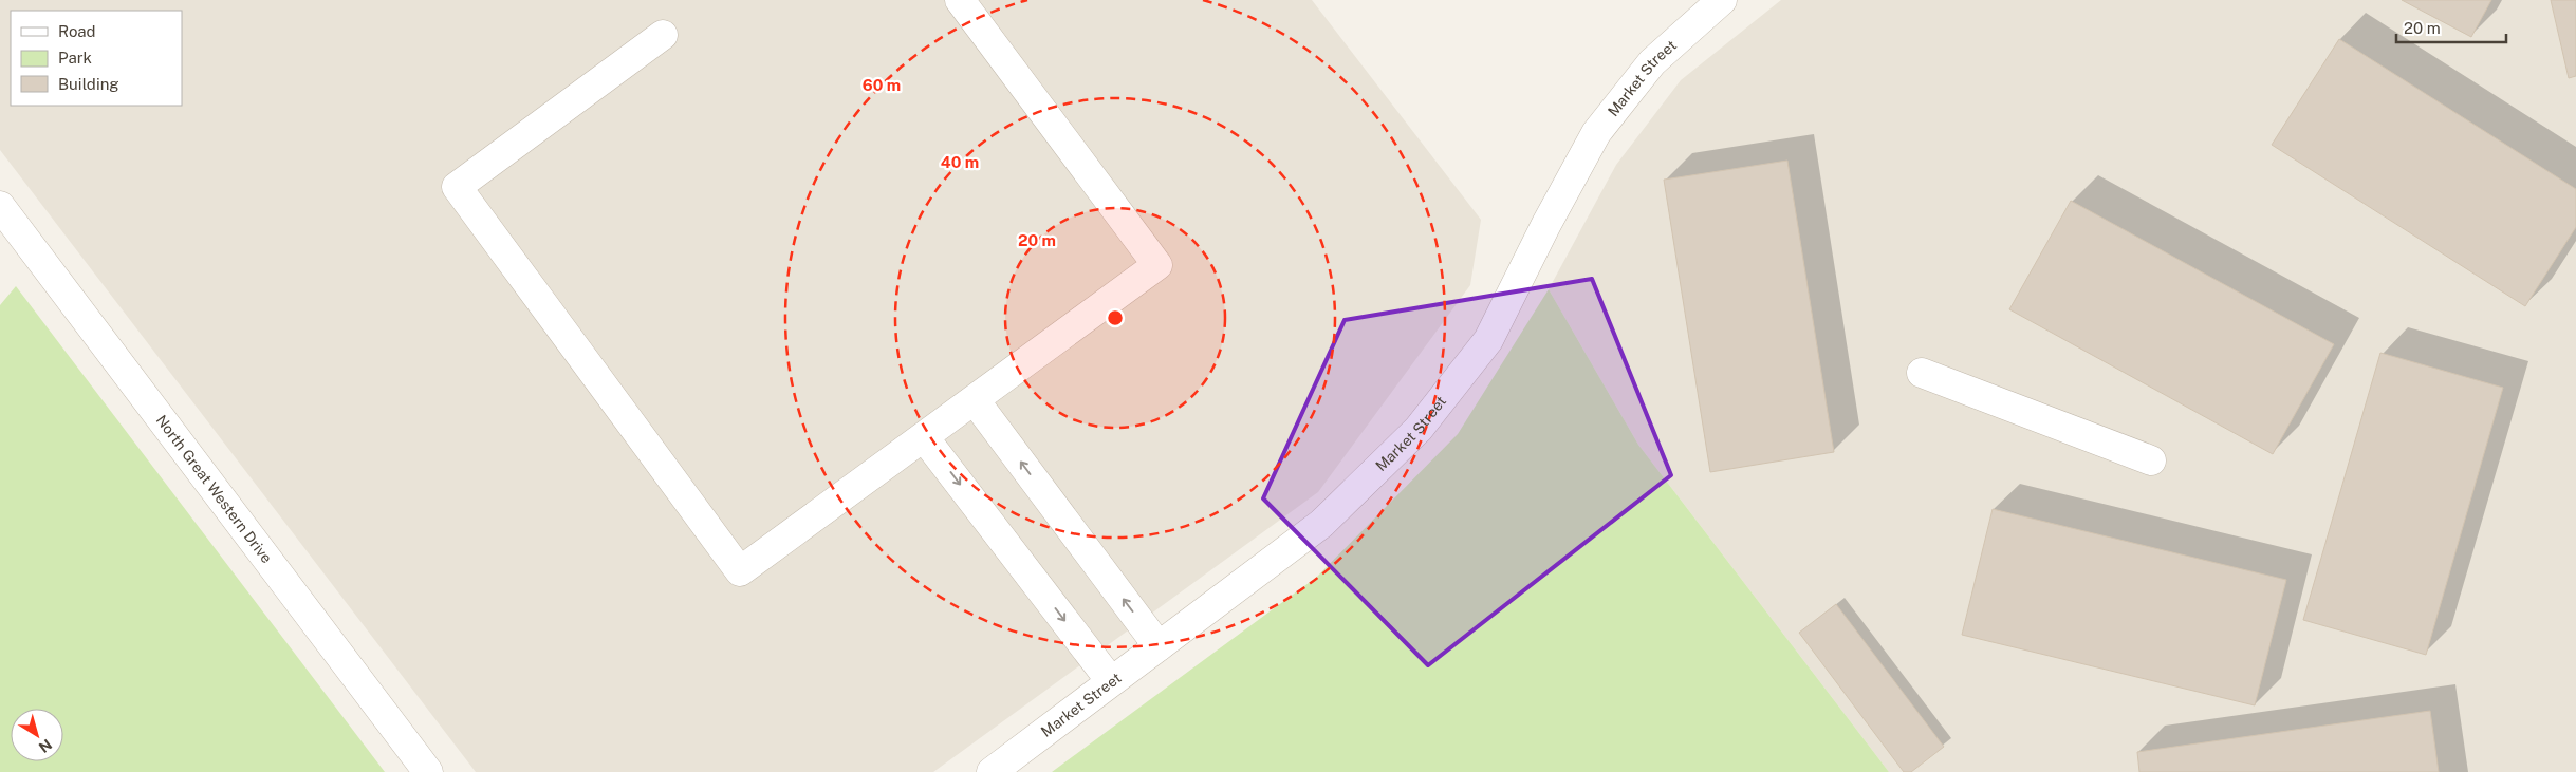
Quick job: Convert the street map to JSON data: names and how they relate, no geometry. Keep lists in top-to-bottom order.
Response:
{
  "streets": {
    "street": ["Market Street", "North Great Western Drive"]
  },
  "legend": ["Road", "Park", "Building"],
  "scale_bar": "20 m",
  "north": "bottom right",
  "rings": ["60 m", "40 m", "20 m"]
}
